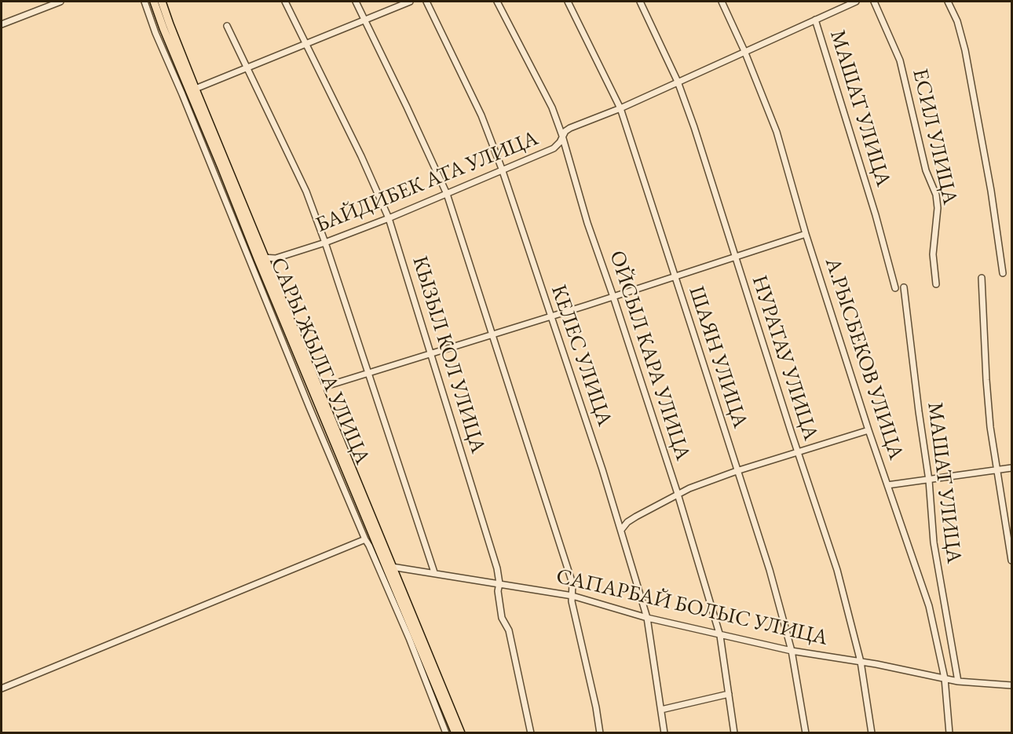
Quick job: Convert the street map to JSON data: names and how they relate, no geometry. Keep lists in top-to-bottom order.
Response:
{
  "streets": {
    "main road": ["САРЫ ЖЫЛГА УЛИЦА"],
    "street": [
      "МАШАТ УЛИЦА",
      "ЕСИЛ УЛИЦА",
      "БАЙДИБЕК АТА УЛИЦА",
      "КЫЗЫЛ КОЛ УЛИЦА",
      "КЕЛЕС УЛИЦА",
      "ОЙСЫЛ КАРА УЛИЦА",
      "ШАЯН УЛИЦА",
      "НУРАТАУ УЛИЦА",
      "А.РЫСБЕКОВ УЛИЦА",
      "САПАРБАЙ БОЛЫС УЛИЦА"
    ]
  },
  "crossings": [
    ["МАШАТ УЛИЦА", "БАЙДИБЕК АТА УЛИЦА"],
    ["МАШАТ УЛИЦА", "САПАРБАЙ БОЛЫС УЛИЦА"],
    ["БАЙДИБЕК АТА УЛИЦА", "КЫЗЫЛ КОЛ УЛИЦА"],
    ["БАЙДИБЕК АТА УЛИЦА", "КЕЛЕС УЛИЦА"],
    ["БАЙДИБЕК АТА УЛИЦА", "ОЙСЫЛ КАРА УЛИЦА"],
    ["БАЙДИБЕК АТА УЛИЦА", "ШАЯН УЛИЦА"],
    ["БАЙДИБЕК АТА УЛИЦА", "НУРАТАУ УЛИЦА"],
    ["БАЙДИБЕК АТА УЛИЦА", "А.РЫСБЕКОВ УЛИЦА"],
    ["БАЙДИБЕК АТА УЛИЦА", "САРЫ ЖЫЛГА УЛИЦА"],
    ["КЫЗЫЛ КОЛ УЛИЦА", "САПАРБАЙ БОЛЫС УЛИЦА"],
    ["КЕЛЕС УЛИЦА", "САПАРБАЙ БОЛЫС УЛИЦА"],
    ["ОЙСЫЛ КАРА УЛИЦА", "САПАРБАЙ БОЛЫС УЛИЦА"],
    ["ШАЯН УЛИЦА", "САПАРБАЙ БОЛЫС УЛИЦА"],
    ["НУРАТАУ УЛИЦА", "САПАРБАЙ БОЛЫС УЛИЦА"],
    ["А.РЫСБЕКОВ УЛИЦА", "САПАРБАЙ БОЛЫС УЛИЦА"],
    ["САРЫ ЖЫЛГА УЛИЦА", "САПАРБАЙ БОЛЫС УЛИЦА"]
  ]
}
